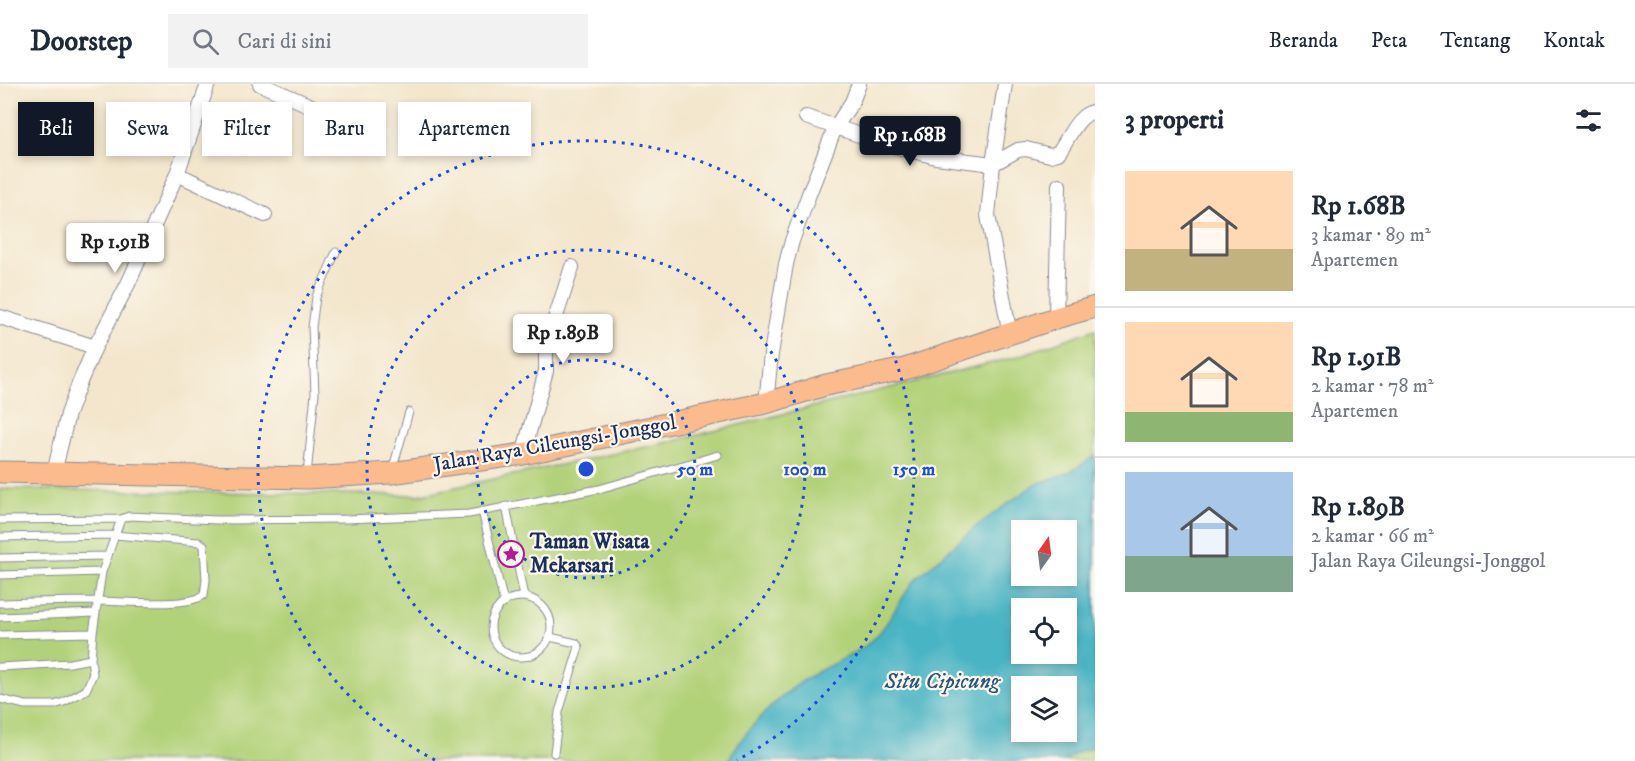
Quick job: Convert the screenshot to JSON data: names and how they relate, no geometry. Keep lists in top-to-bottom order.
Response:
{
  "streets": {
    "main road": ["Jalan Raya Cileungsi-Jonggol"]
  },
  "water": ["Situ Cipicung"],
  "places": {
    "place": ["Taman Wisata Mekarsari"]
  },
  "north": "top",
  "page": {
    "header": "Doorstep",
    "search": "Cari di sini",
    "nav": [
      "Beranda",
      "Peta",
      "Tentang",
      "Kontak"
    ],
    "heading": "3 properti",
    "chip": [
      "Beli",
      "Sewa",
      "Filter",
      "Baru",
      "Apartemen"
    ],
    "price": ["Rp 1.68B", "Rp 1.91B", "Rp 1.89B"],
    "list": [
      {
        "name": "Rp 1.68B",
        "note": "3 kamar · 89 m² · Apartemen"
      },
      {
        "name": "Rp 1.91B",
        "note": "2 kamar · 78 m² · Apartemen"
      },
      {
        "name": "Rp 1.89B",
        "note": "2 kamar · 66 m² · Jalan Raya Cileungsi-Jonggol"
      }
    ]
  },
  "rings": ["50 m", "100 m", "150 m"]
}
